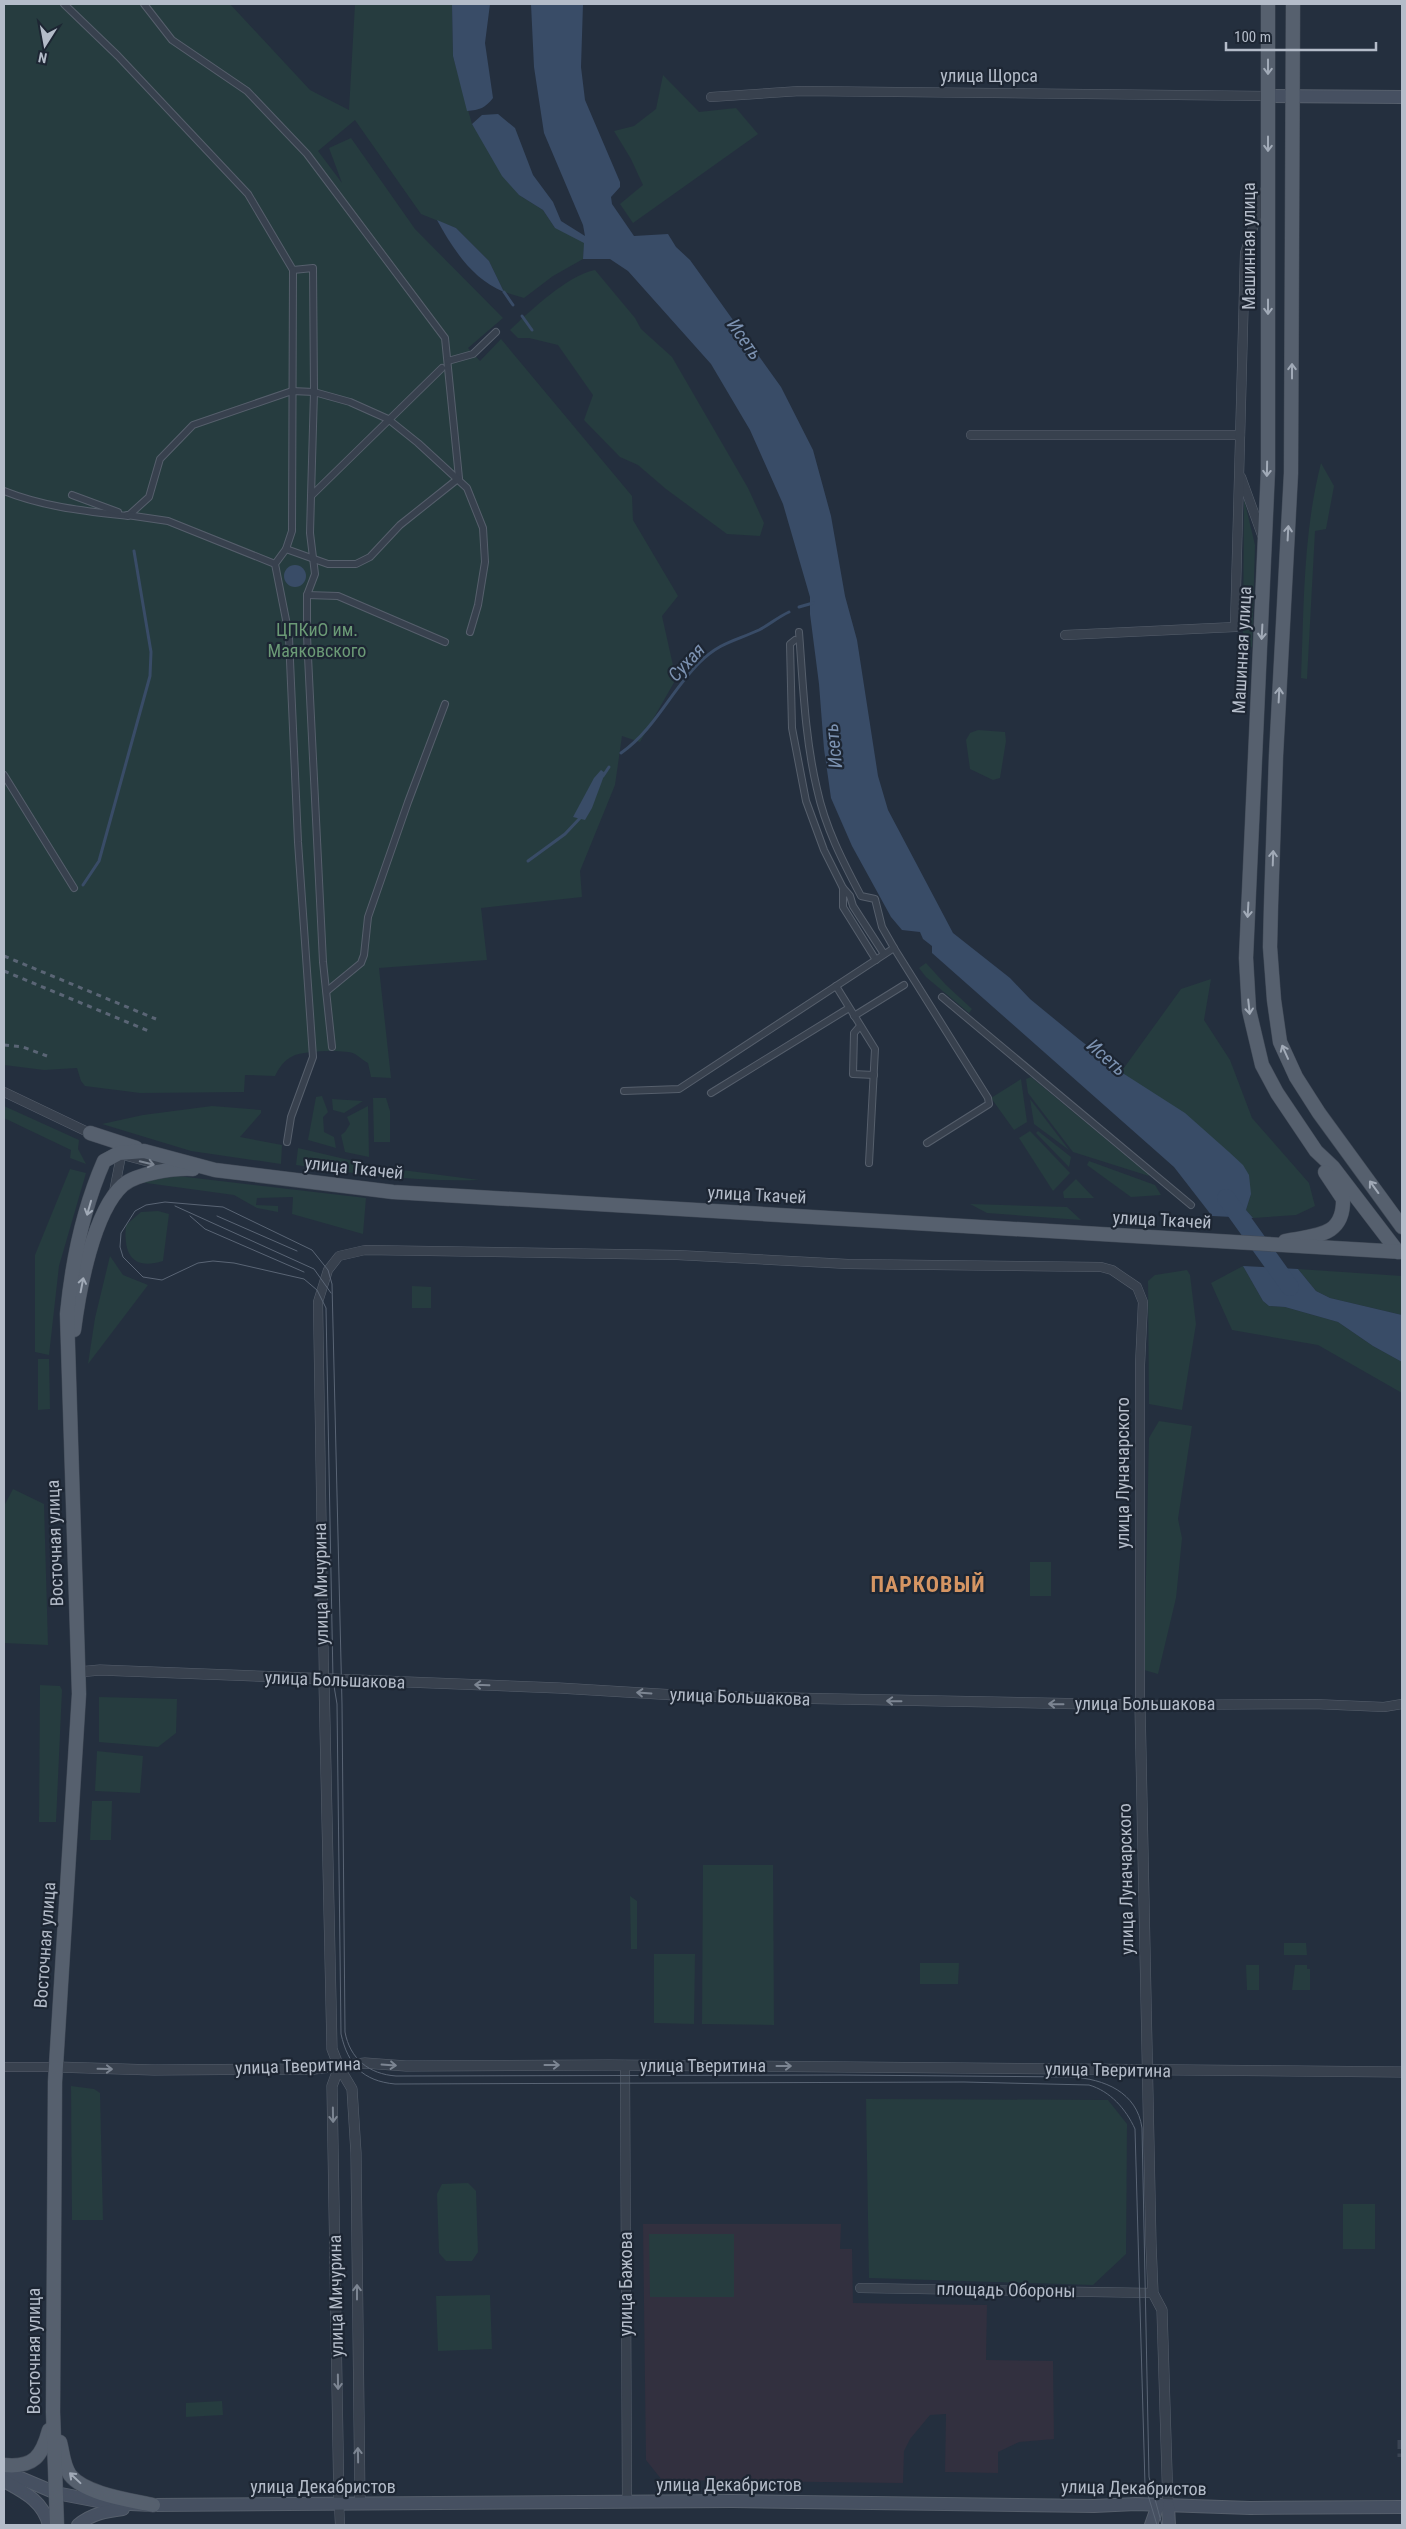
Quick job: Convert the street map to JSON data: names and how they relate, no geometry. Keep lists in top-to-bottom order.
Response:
{
  "streets": {
    "main road": [
      "Машинная улица",
      "улица Ткачей",
      "улица Луначарского",
      "Восточная улица",
      "улица Декабристов"
    ],
    "street": [
      "улица Щорса",
      "улица Мичурина",
      "улица Большакова",
      "улица Тверитина",
      "улица Бажова",
      "площадь Обороны"
    ]
  },
  "crossings": [
    ["улица Щорса", "Машинная улица"],
    ["улица Ткачей", "Восточная улица"],
    ["улица Луначарского", "улица Мичурина"],
    ["улица Луначарского", "улица Большакова"],
    ["улица Луначарского", "улица Тверитина"],
    ["улица Луначарского", "площадь Обороны"],
    ["улица Луначарского", "улица Декабристов"],
    ["Восточная улица", "улица Большакова"],
    ["Восточная улица", "улица Тверитина"],
    ["Восточная улица", "улица Декабристов"],
    ["улица Мичурина", "улица Большакова"],
    ["улица Мичурина", "улица Тверитина"],
    ["улица Мичурина", "улица Декабристов"],
    ["улица Тверитина", "улица Бажова"],
    ["улица Бажова", "улица Декабристов"]
  ],
  "one_way": ["улица Большакова", "улица Тверитина"],
  "districts": ["ПАРКОВЫЙ"],
  "water": ["Исеть", "Сухая"],
  "parks": ["ЦПКиО им. Маяковского"],
  "scale_bar": "100 m",
  "north": "bottom"
}
